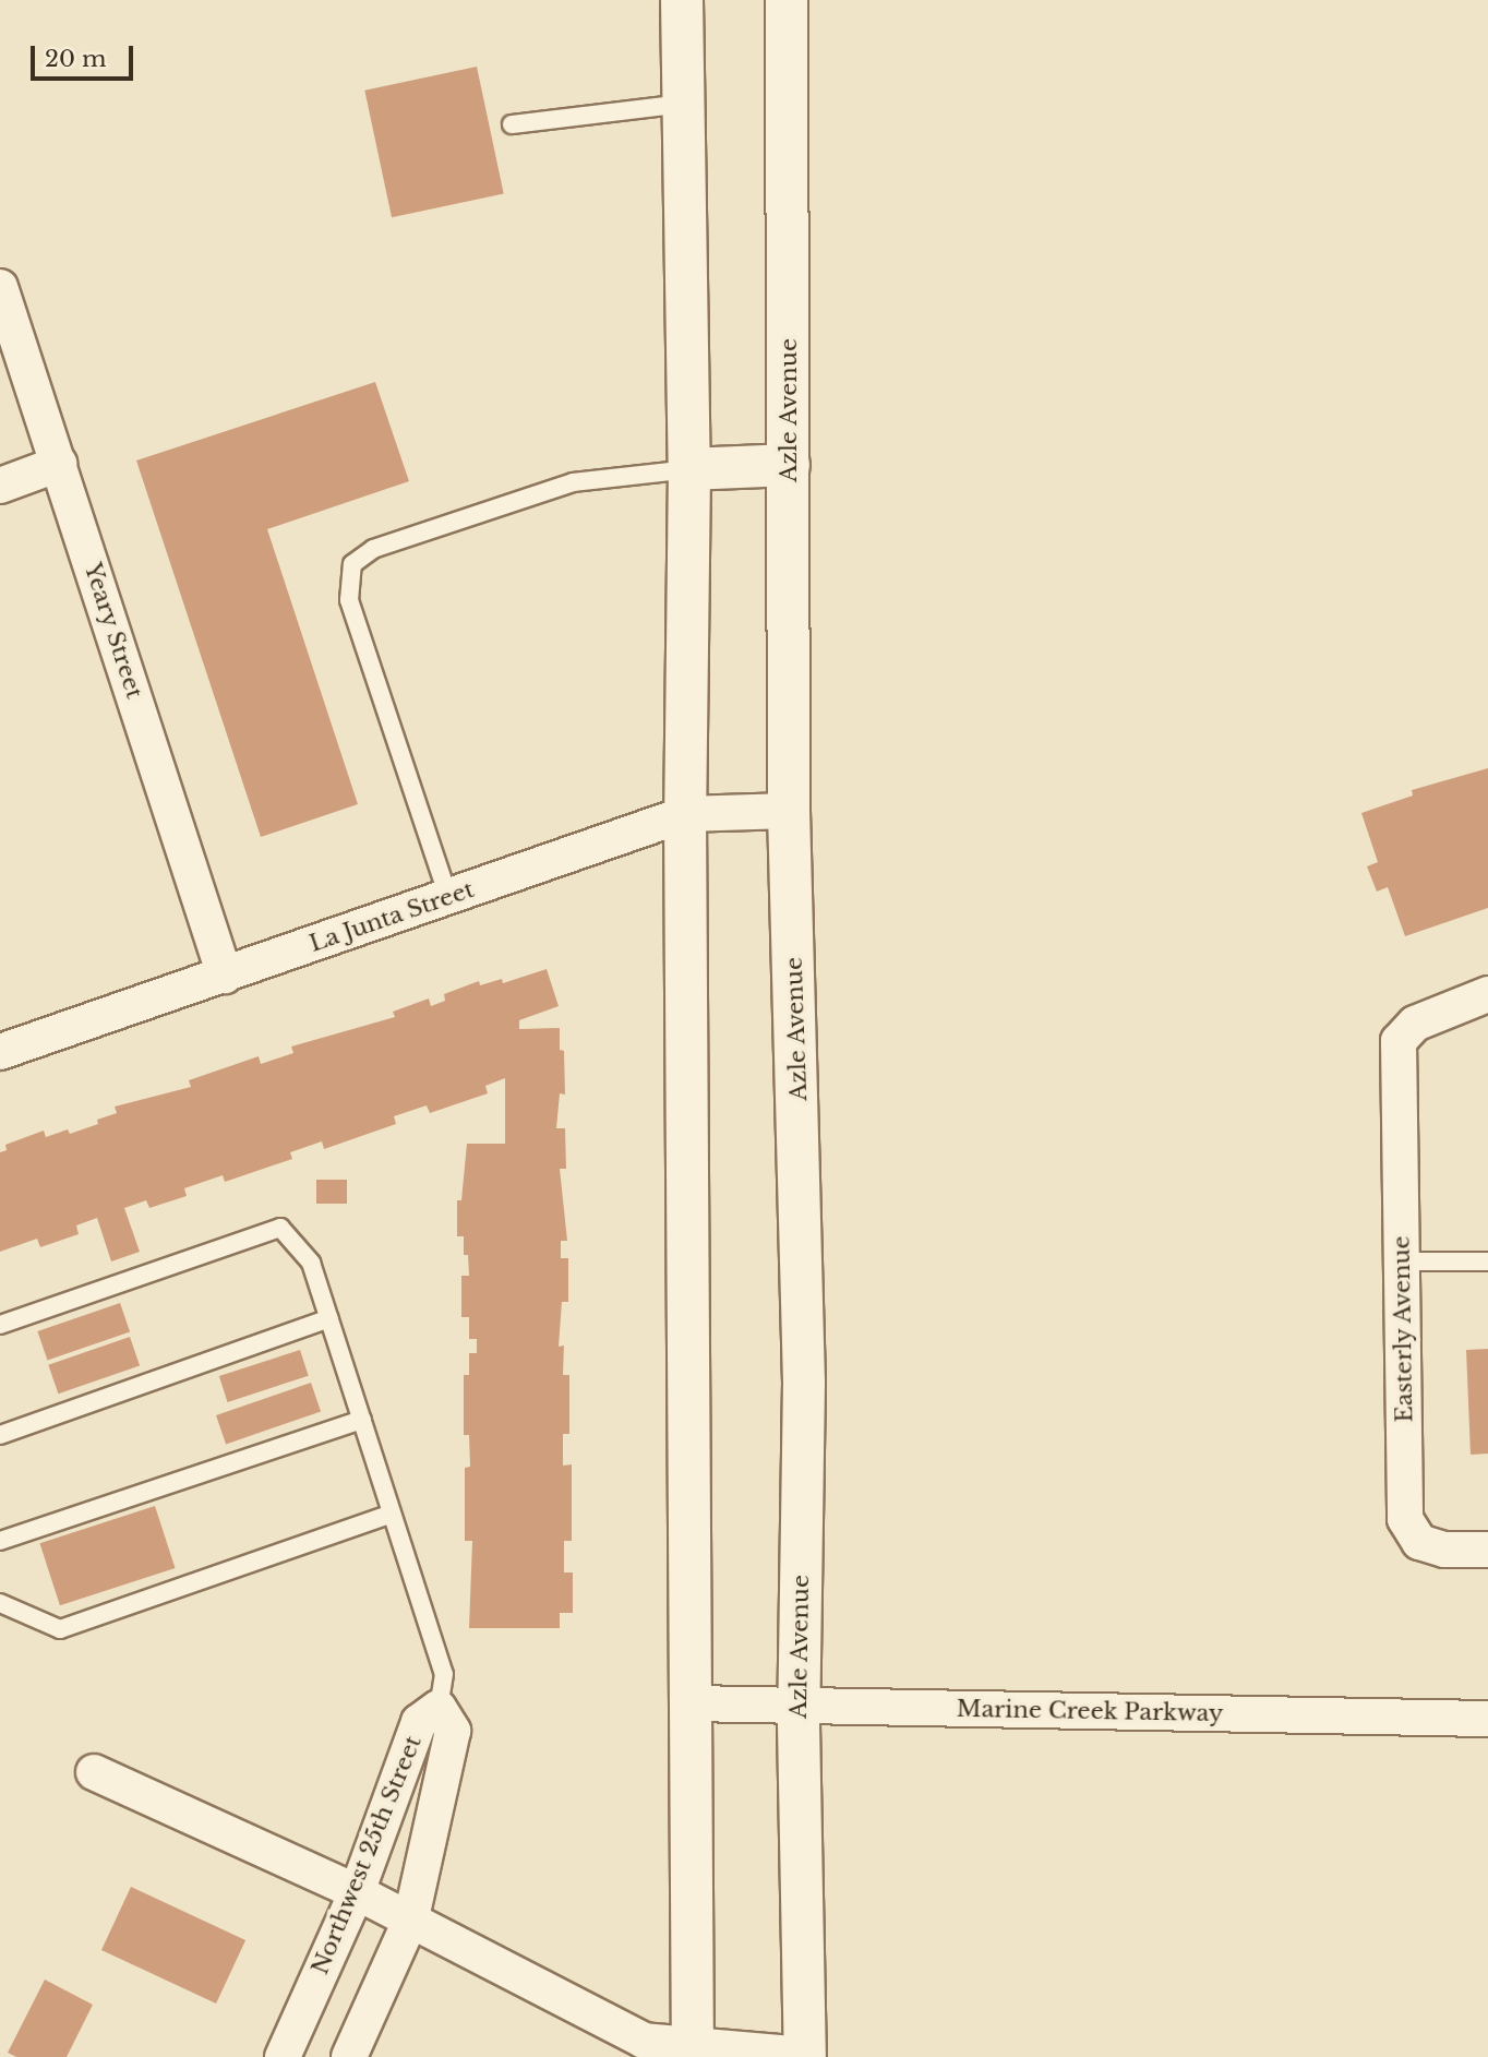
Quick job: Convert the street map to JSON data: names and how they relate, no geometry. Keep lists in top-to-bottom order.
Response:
{
  "streets": {
    "main road": ["Azle Avenue"],
    "street": [
      "Yeary Street",
      "La Junta Street",
      "Easterly Avenue",
      "Marine Creek Parkway",
      "Northwest 25th Street"
    ]
  },
  "crossings": [
    ["Azle Avenue", "La Junta Street"],
    ["Azle Avenue", "Marine Creek Parkway"],
    ["Yeary Street", "La Junta Street"]
  ],
  "scale_bar": "20 m"
}
